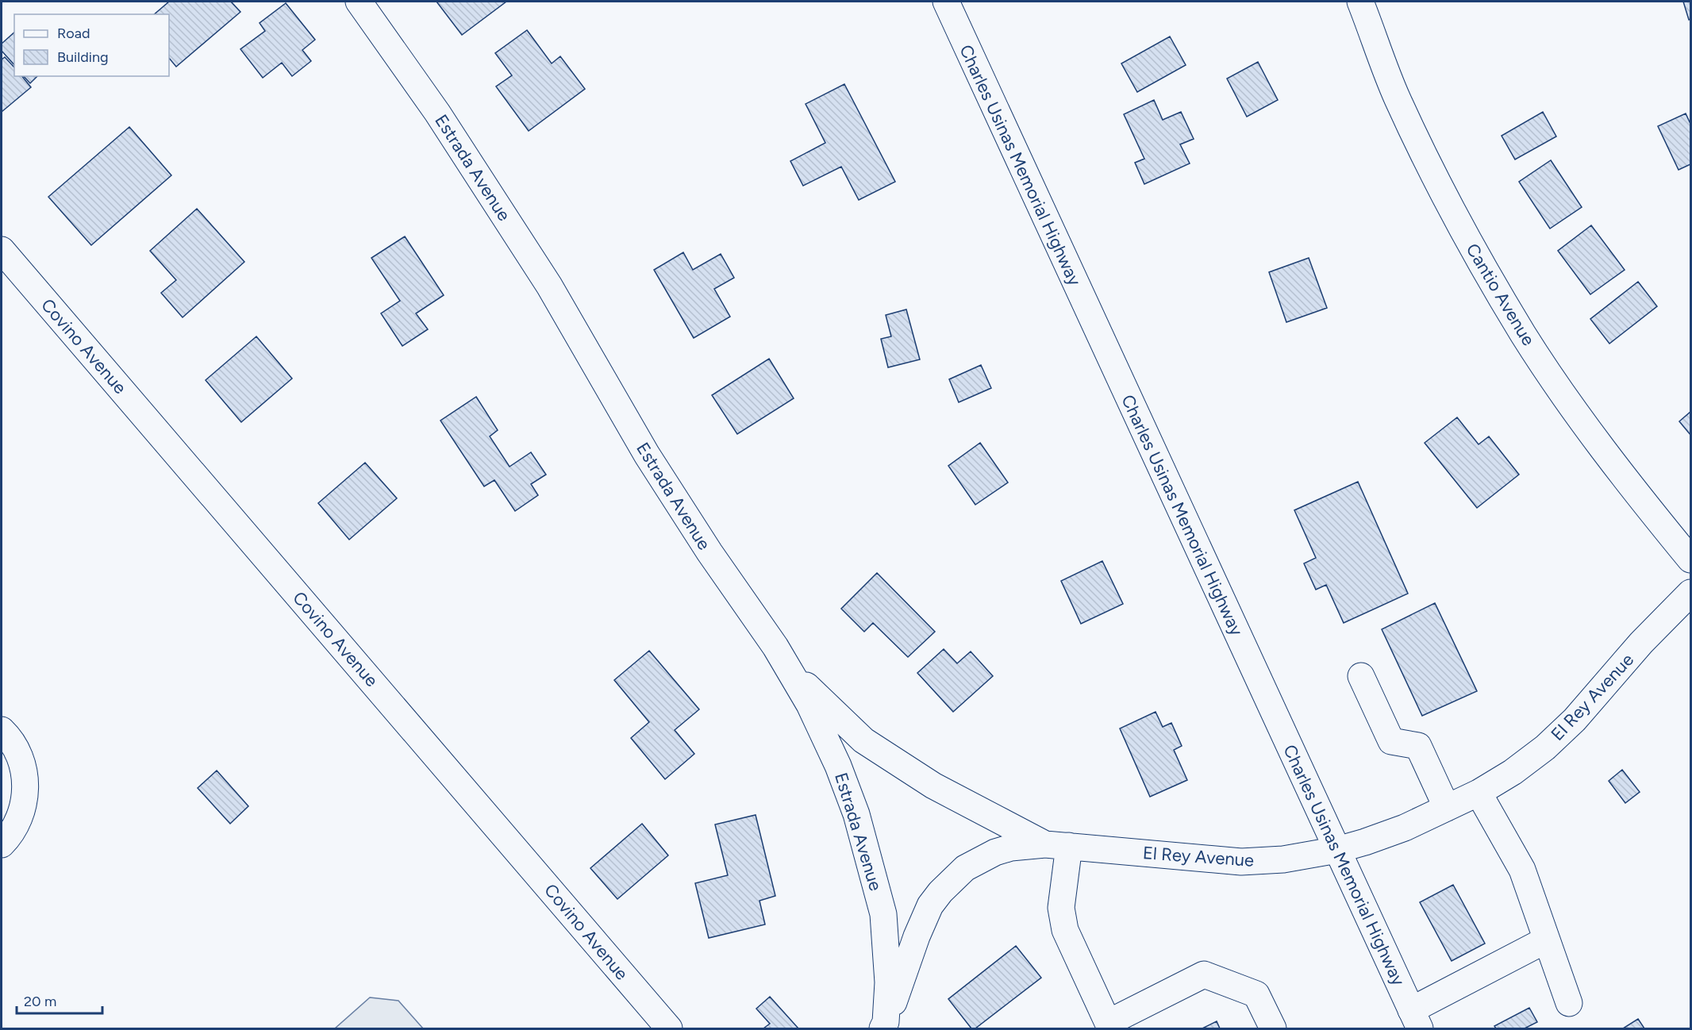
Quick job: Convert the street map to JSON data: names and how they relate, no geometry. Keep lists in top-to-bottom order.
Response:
{
  "streets": {
    "main road": [
      "Charles Usinas Memorial Highway",
      "Estrada Avenue",
      "Cantio Avenue",
      "Covino Avenue",
      "El Rey Avenue"
    ]
  },
  "crossings": [
    ["Charles Usinas Memorial Highway", "El Rey Avenue"],
    ["Estrada Avenue", "El Rey Avenue"]
  ],
  "legend": ["Road", "Building"],
  "scale_bar": "20 m"
}
